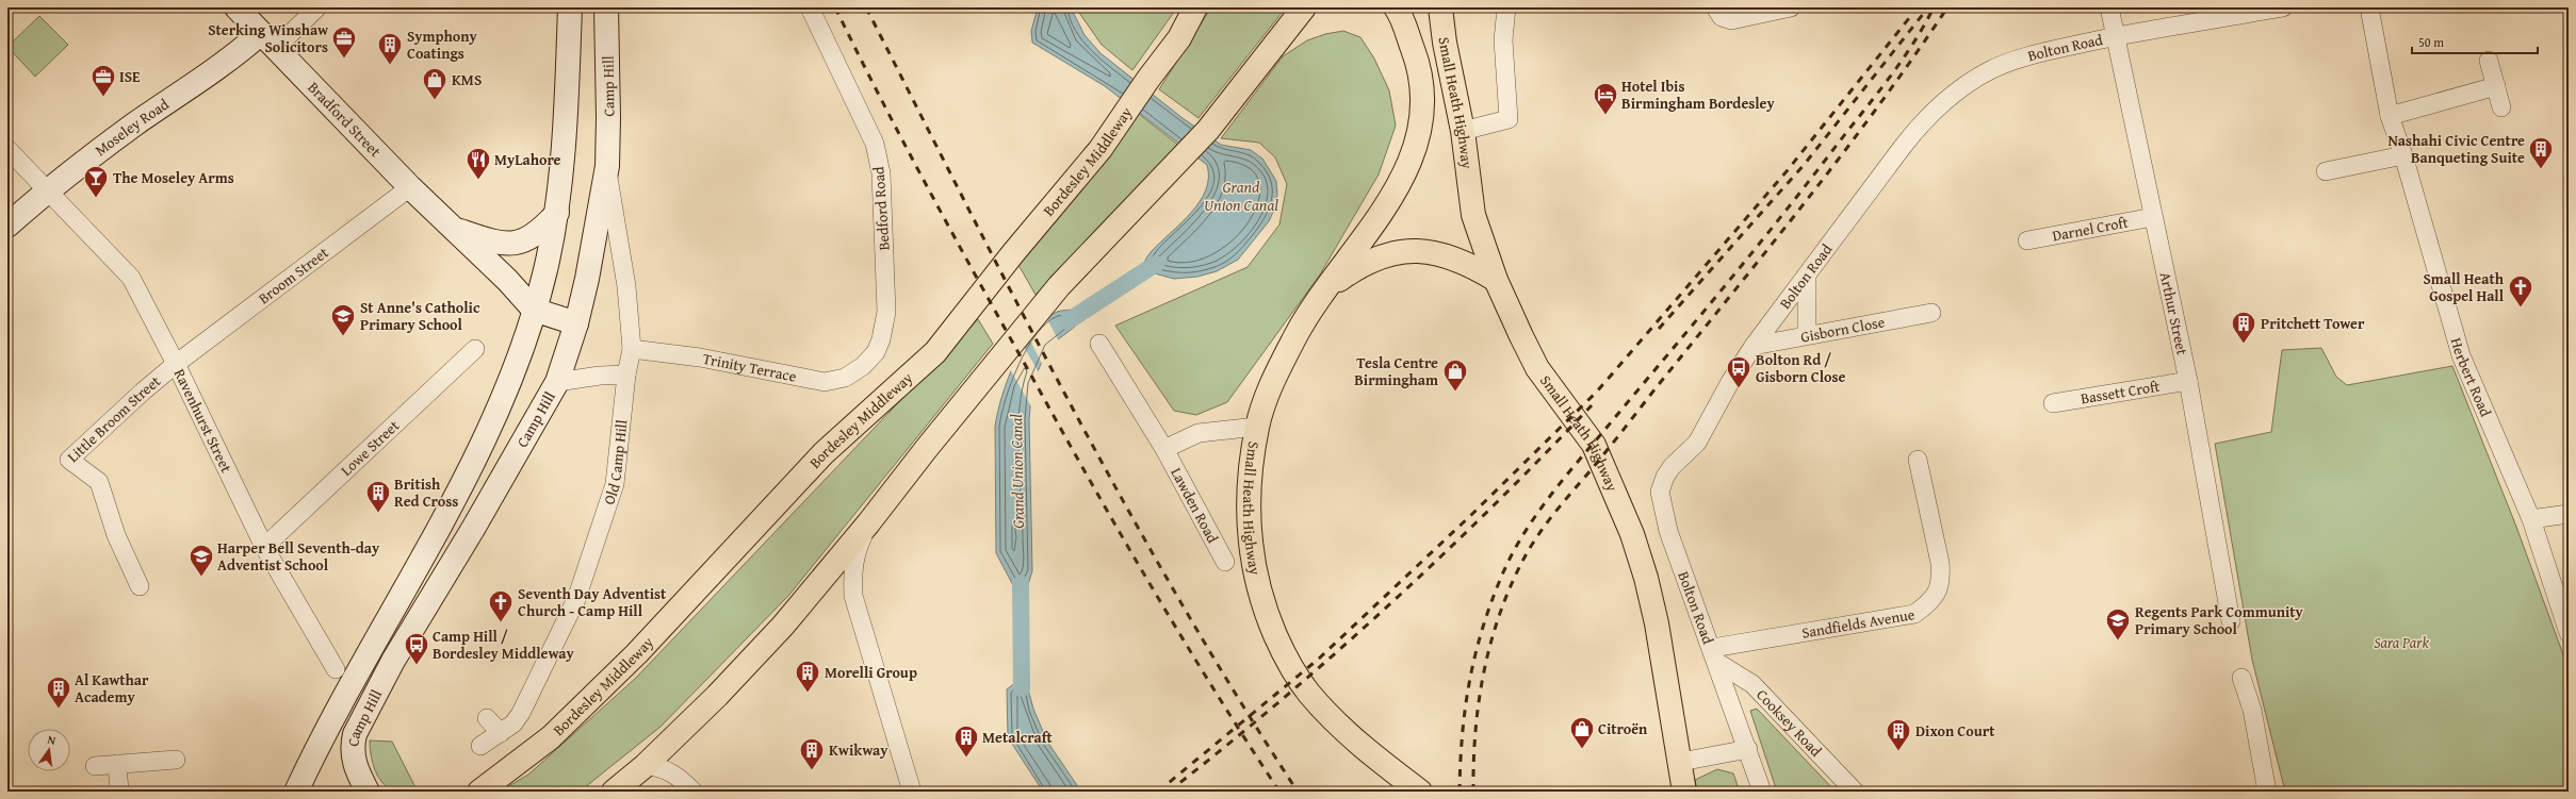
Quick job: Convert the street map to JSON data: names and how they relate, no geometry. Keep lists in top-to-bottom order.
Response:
{
  "streets": {
    "highway": ["Small Heath Highway", "Bordesley Middleway"],
    "main road": ["Camp Hill", "Bradford Street", "Moseley Road"],
    "street": [
      "Bolton Road",
      "Bedford Road",
      "Darnel Croft",
      "Broom Street",
      "Arthur Street",
      "Gisborn Close",
      "Trinity Terrace",
      "Herbert Road",
      "Bassett Croft",
      "Little Broom Street",
      "Ravenhurst Street",
      "Lowe Street",
      "Old Camp Hill",
      "Lawden Road",
      "Sandfields Avenue",
      "Cooksey Road"
    ]
  },
  "crossings": [
    ["Bolton Road", "Arthur Street"],
    ["Bolton Road", "Gisborn Close"],
    ["Bolton Road", "Sandfields Avenue"],
    ["Bolton Road", "Cooksey Road"],
    ["Camp Hill", "Bradford Street"],
    ["Camp Hill", "Old Camp Hill"],
    ["Bradford Street", "Moseley Road"],
    ["Bradford Street", "Broom Street"],
    ["Moseley Road", "Ravenhurst Street"],
    ["Bedford Road", "Trinity Terrace"],
    ["Darnel Croft", "Arthur Street"],
    ["Broom Street", "Little Broom Street"],
    ["Broom Street", "Ravenhurst Street"],
    ["Arthur Street", "Bassett Croft"],
    ["Trinity Terrace", "Old Camp Hill"],
    ["Little Broom Street", "Ravenhurst Street"],
    ["Ravenhurst Street", "Lowe Street"],
    ["Sandfields Avenue", "Cooksey Road"]
  ],
  "water": ["Grand Union Canal"],
  "parks": ["Sara Park"],
  "places": {
    "office": ["Sterking Winshaw Solicitors", "ISE"],
    "building": [
      "Symphony Coatings",
      "Nashahi Civic Centre Banqueting Suite",
      "Pritchett Tower",
      "British Red Cross",
      "Morelli Group",
      "Al Kawthar Academy",
      "Dixon Court",
      "Metalcraft",
      "Kwikway"
    ],
    "shop": ["KMS", "Tesla Centre Birmingham", "Citroën"],
    "hotel": ["Hotel Ibis Birmingham Bordesley"],
    "restaurant": ["MyLahore"],
    "bar": ["The Moseley Arms"],
    "church": ["Small Heath Gospel Hall", "Seventh Day Adventist Church - Camp Hill"],
    "school or university": ["St Anne's Catholic Primary School", "Harper Bell Seventh-day Adventist School", "Regents Park Community Primary School"],
    "bus stop": ["Bolton Rd / Gisborn Close", "Camp Hill / Bordesley Middleway"]
  },
  "scale_bar": "50 m",
  "north": "top"
}
